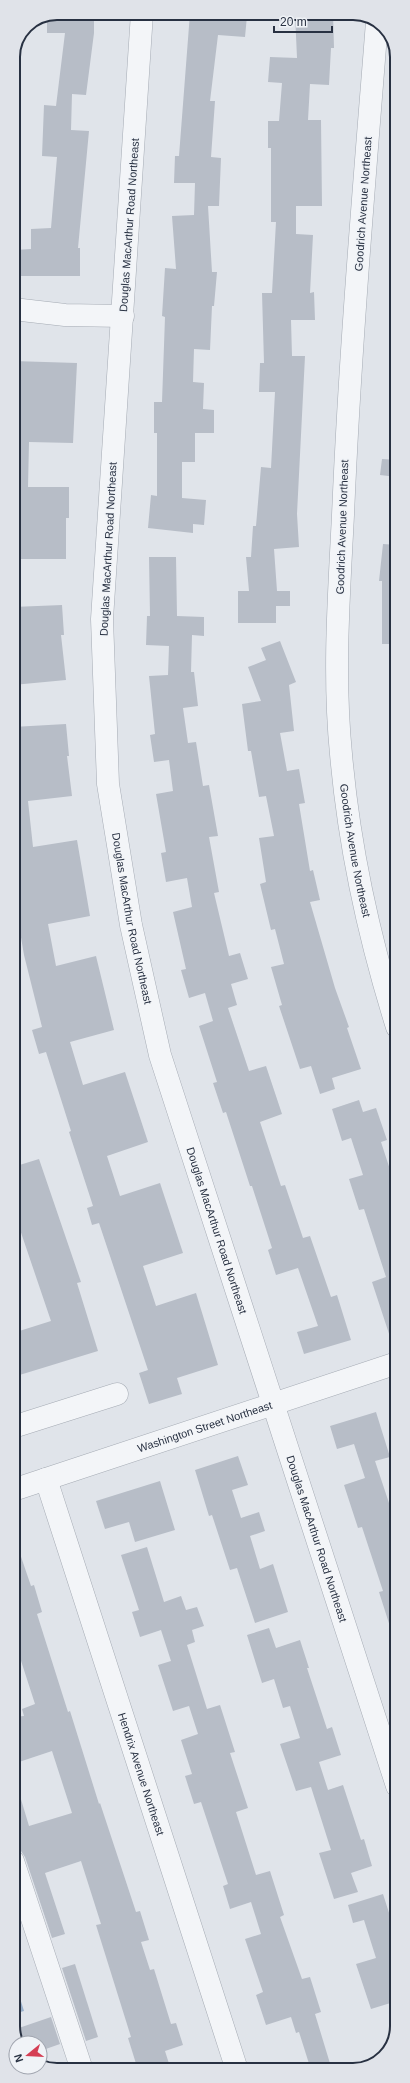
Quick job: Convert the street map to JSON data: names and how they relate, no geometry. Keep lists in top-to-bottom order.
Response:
{
  "streets": {
    "street": [
      "Goodrich Avenue Northeast",
      "Douglas MacArthur Road Northeast",
      "Washington Street Northeast",
      "Hendrix Avenue Northeast"
    ]
  },
  "crossings": [
    ["Douglas MacArthur Road Northeast", "Washington Street Northeast"],
    ["Washington Street Northeast", "Hendrix Avenue Northeast"]
  ],
  "scale_bar": "20 m",
  "north": "left"
}
